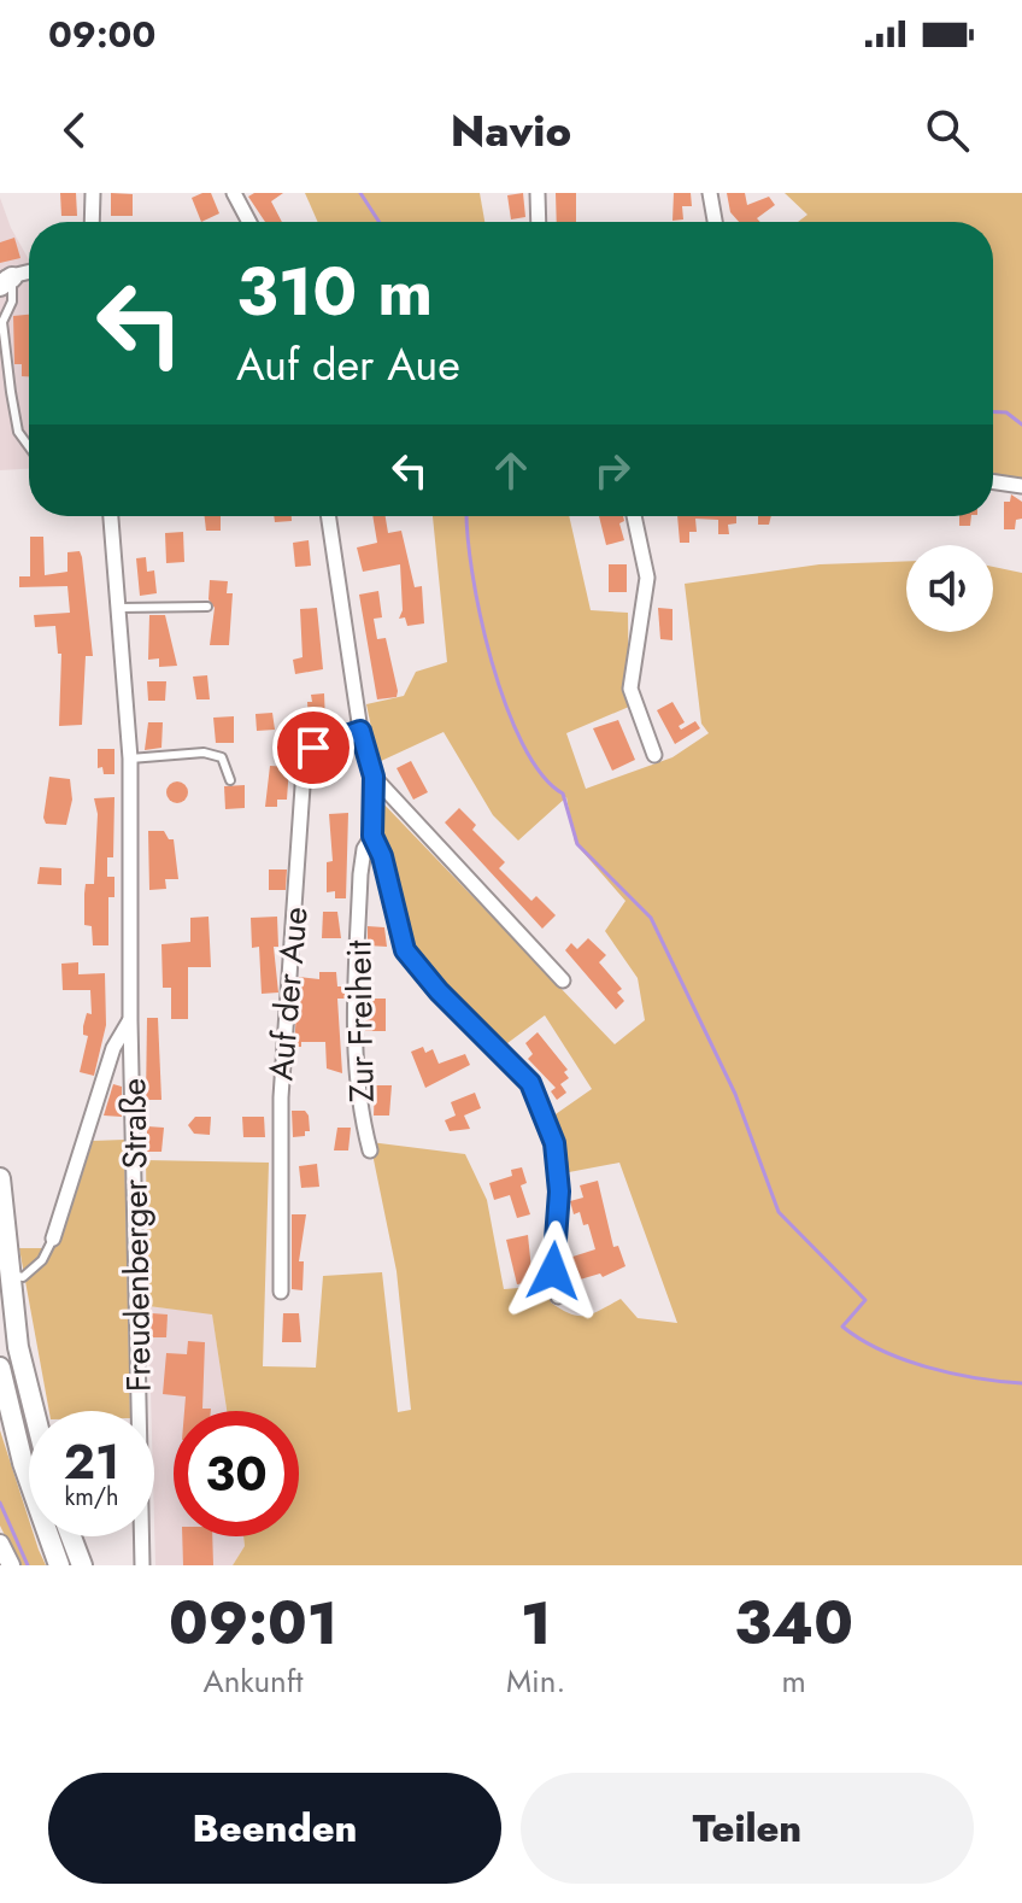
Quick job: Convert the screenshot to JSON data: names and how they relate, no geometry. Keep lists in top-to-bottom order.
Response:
{
  "streets": {
    "street": ["Auf der Aue", "Zur Freiheit", "Freudenberger Straße"]
  },
  "page": {
    "status": "09:00",
    "header": "Navio",
    "turn": ["310 m", "Auf der Aue"],
    "speed": "21 km/h",
    "limit": "30",
    "eta": [
      "09:01",
      "Ankunft",
      "1",
      "Min.",
      "340",
      "m"
    ],
    "buttons": ["Beenden", "Teilen"]
  }
}
